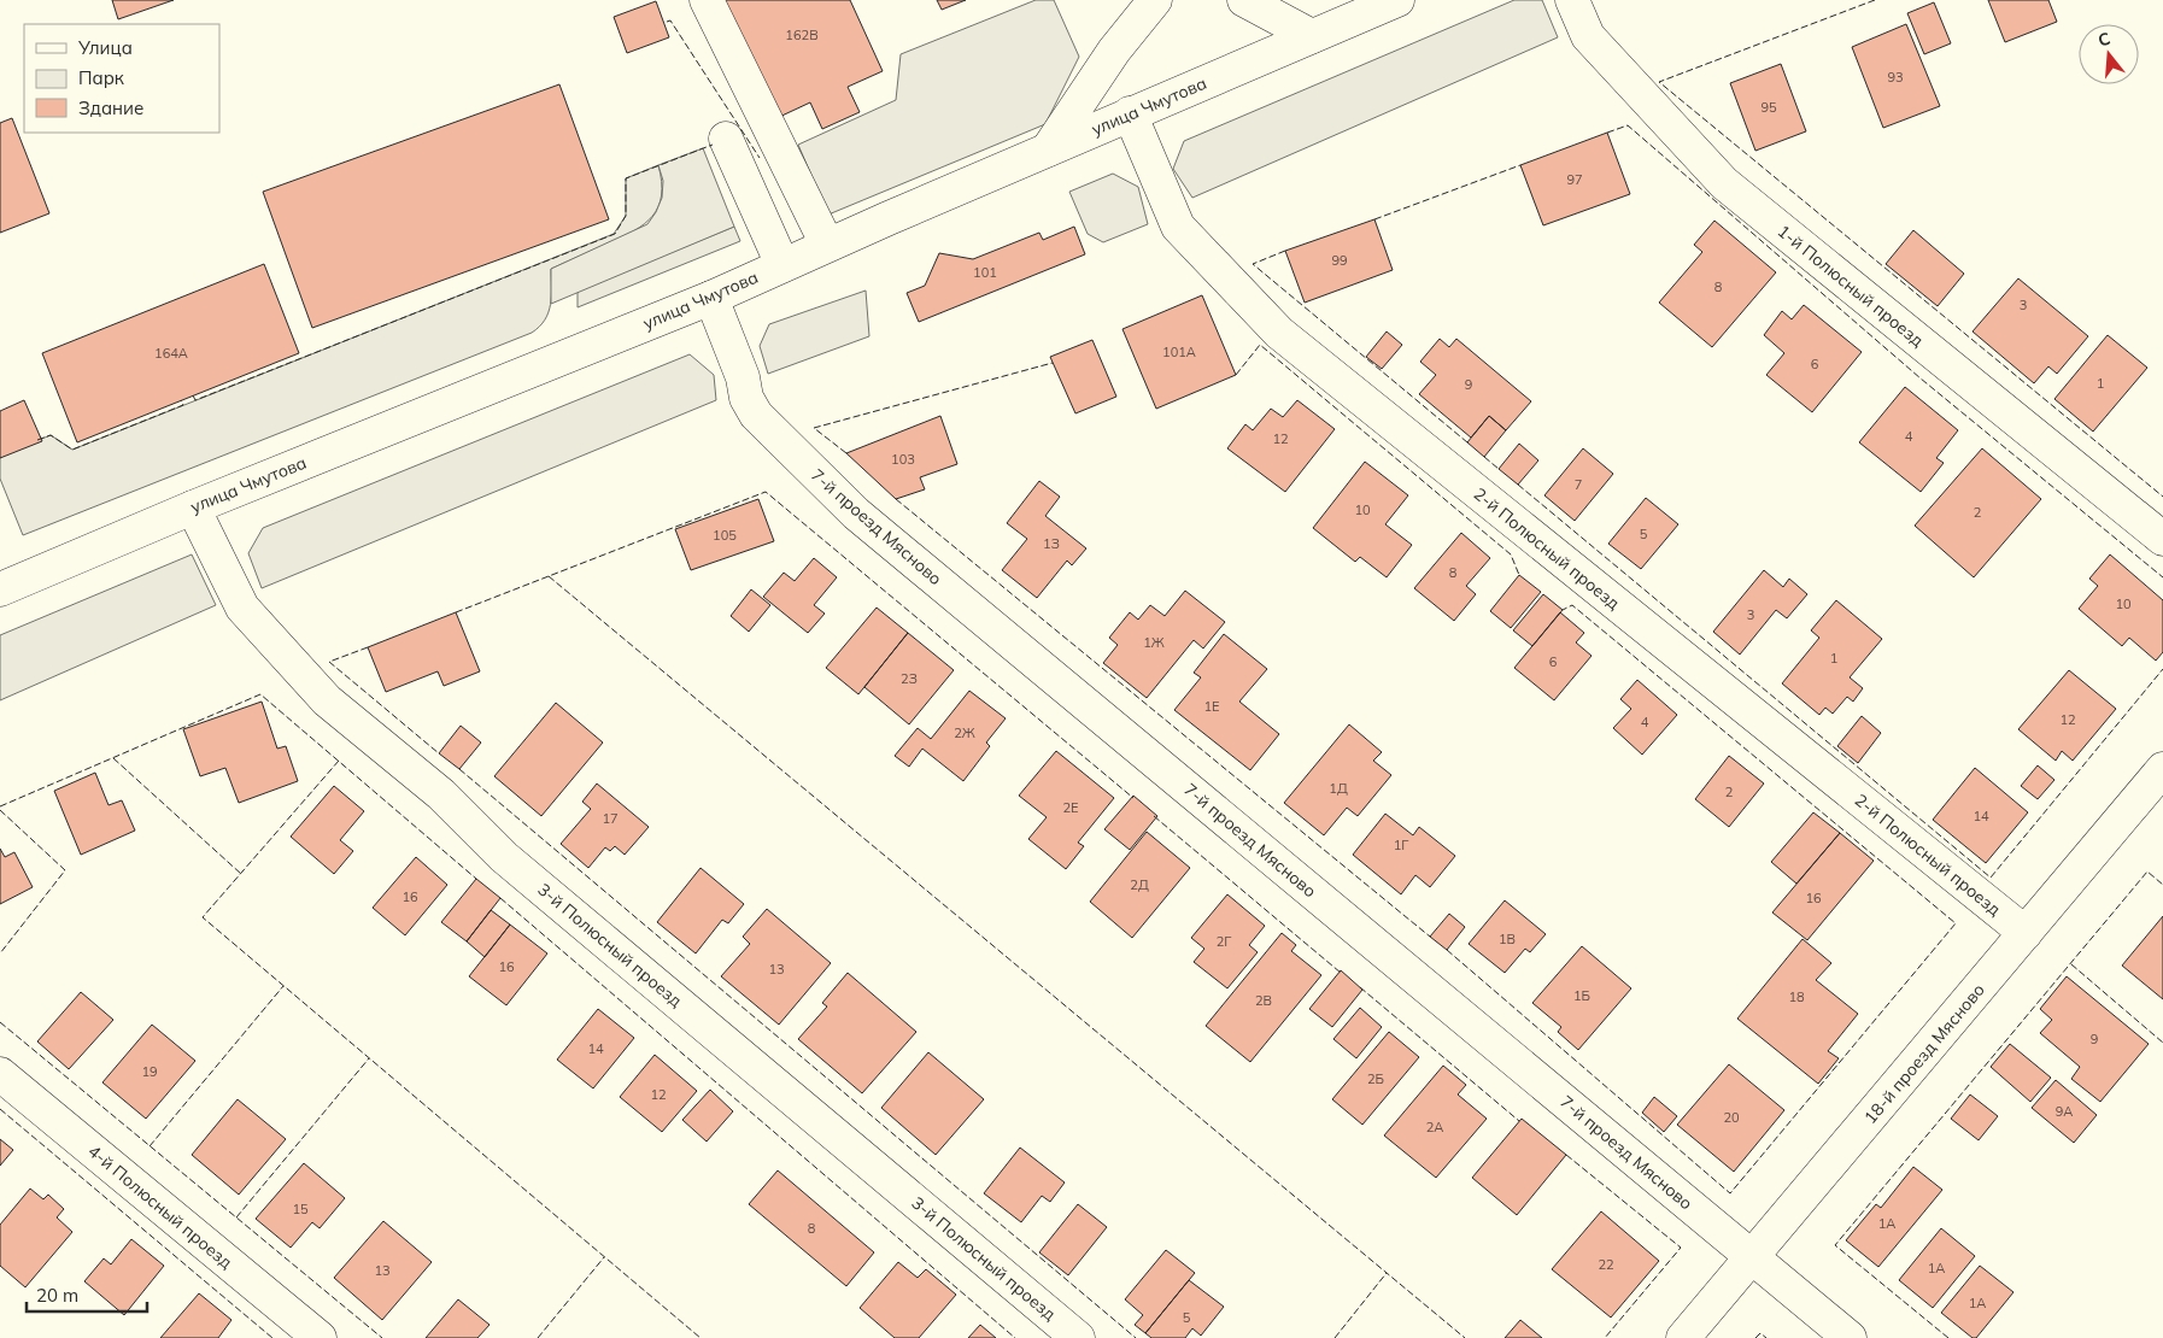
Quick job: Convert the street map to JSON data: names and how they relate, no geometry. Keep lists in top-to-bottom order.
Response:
{
  "streets": {
    "street": [
      "улица Чмутова",
      "1-й Полюсный проезд",
      "7-й проезд Мясново",
      "2-й Полюсный проезд",
      "3-й Полюсный проезд",
      "18-й проезд Мясново",
      "4-й Полюсный проезд"
    ]
  },
  "crossings": [
    ["улица Чмутова", "7-й проезд Мясново"],
    ["улица Чмутова", "2-й Полюсный проезд"],
    ["улица Чмутова", "3-й Полюсный проезд"],
    ["7-й проезд Мясново", "18-й проезд Мясново"],
    ["2-й Полюсный проезд", "18-й проезд Мясново"]
  ],
  "house_numbers": [
    "162В",
    "93",
    "95",
    "97",
    "99",
    "101",
    "8",
    "3",
    "101А",
    "164А",
    "6",
    "1",
    "9",
    "4",
    "12",
    "103",
    "7",
    "10",
    "2",
    "5",
    "105",
    "1З",
    "8",
    "10",
    "3",
    "1Ж",
    "1",
    "6",
    "2З",
    "1Е",
    "12",
    "4",
    "2Ж",
    "1Д",
    "2",
    "2Е",
    "14",
    "17",
    "1Г",
    "2Д",
    "16",
    "16",
    "1В",
    "2Г",
    "16",
    "13",
    "1Б",
    "18",
    "2В",
    "9",
    "14",
    "19",
    "2Б",
    "12",
    "9А",
    "20",
    "2А",
    "15",
    "1А",
    "8",
    "22",
    "1А",
    "13",
    "1А",
    "5"
  ],
  "legend": ["Улица", "Парк", "Здание"],
  "scale_bar": "20 m",
  "north": "top"
}
